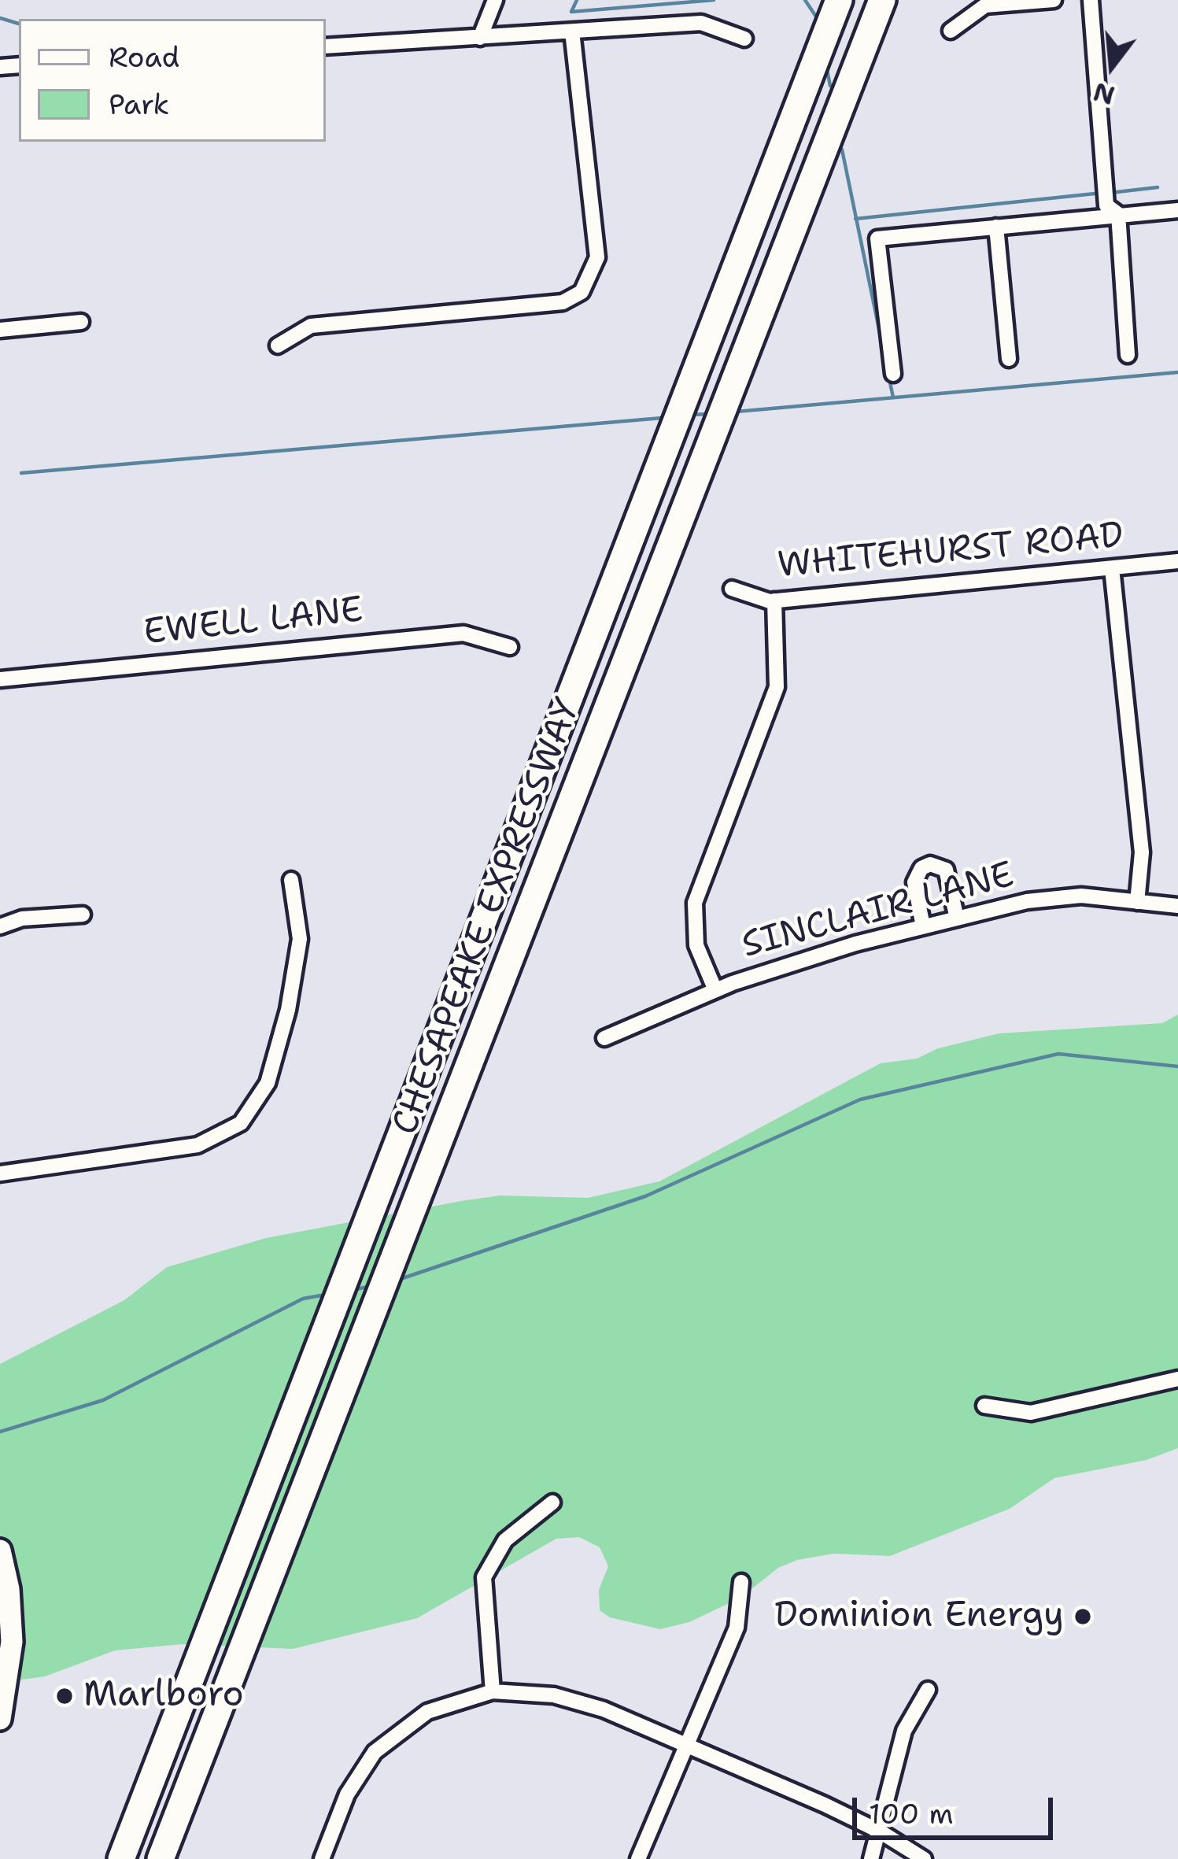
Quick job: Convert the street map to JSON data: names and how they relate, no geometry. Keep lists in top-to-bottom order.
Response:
{
  "streets": {
    "highway": ["CHESAPEAKE EXPRESSWAY"],
    "street": ["WHITEHURST ROAD", "EWELL LANE", "SINCLAIR LANE"]
  },
  "places": ["Dominion Energy", "Marlboro"],
  "legend": ["Road", "Park"],
  "scale_bar": "100 m",
  "north": "bottom"
}
